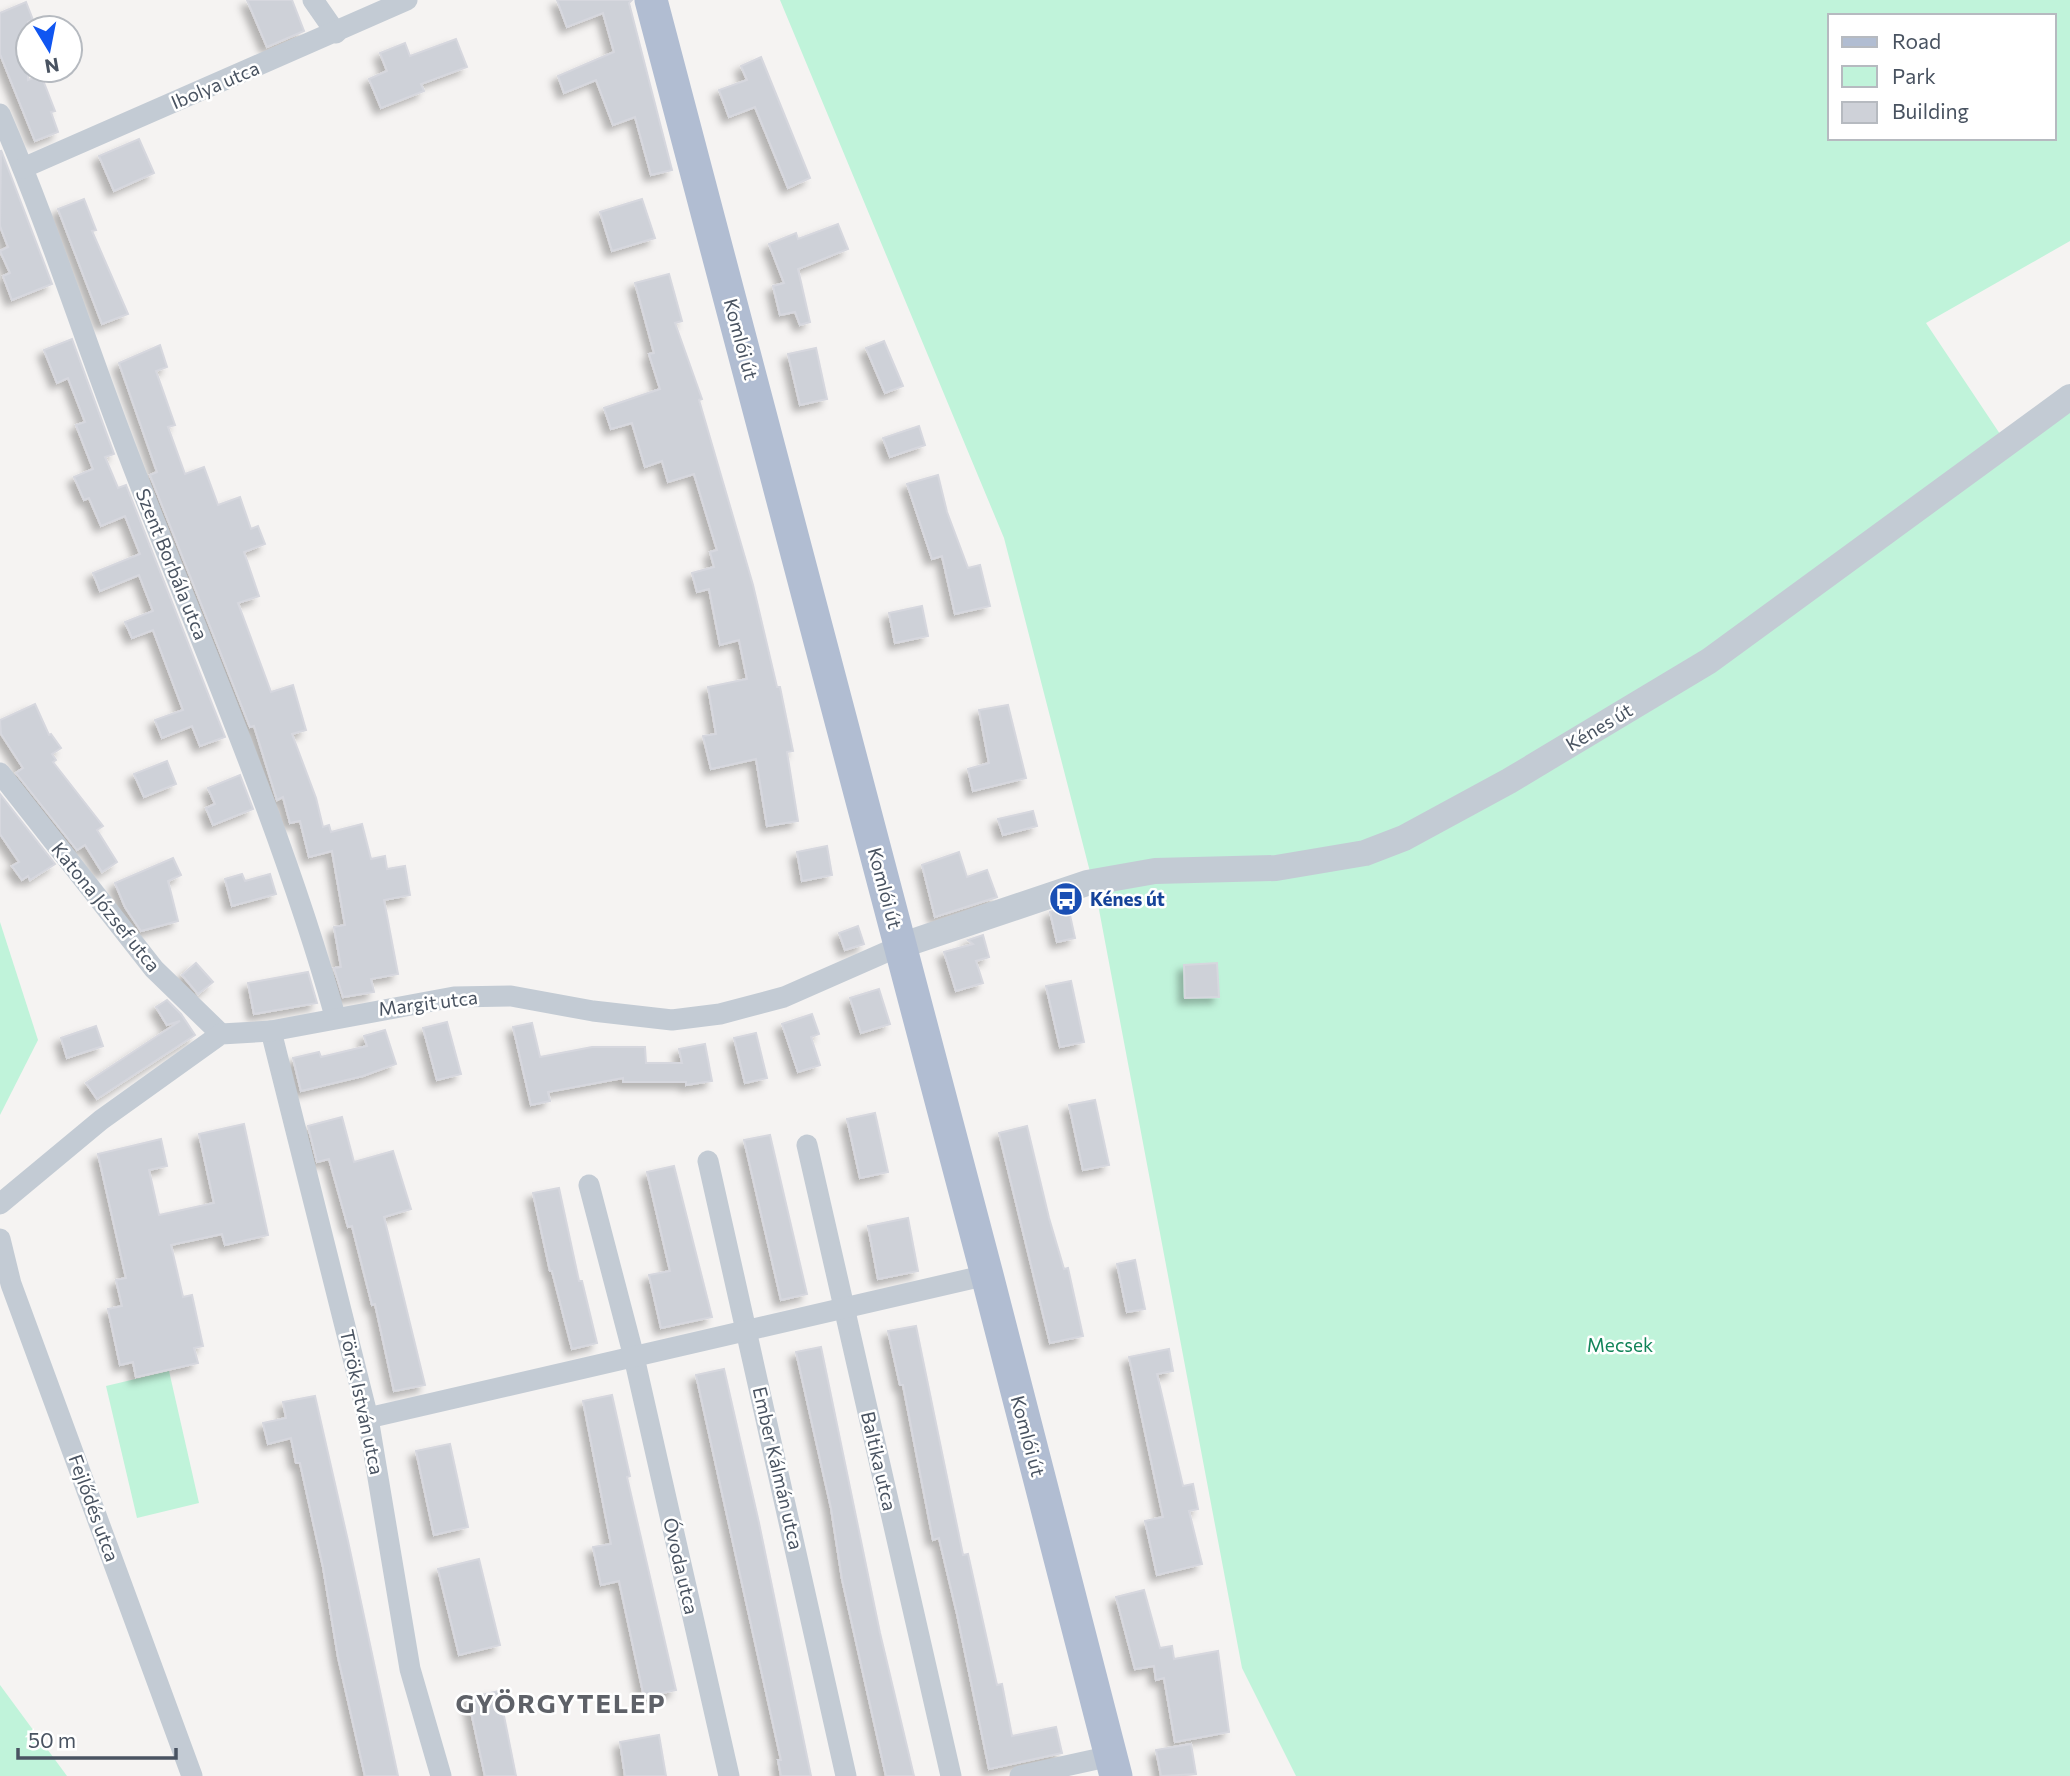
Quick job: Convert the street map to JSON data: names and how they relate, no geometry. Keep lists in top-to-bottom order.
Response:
{
  "streets": {
    "main road": ["Komlói út"],
    "street": [
      "Ibolya utca",
      "Szent Borbála utca",
      "Kénes út",
      "Katona József utca",
      "Margit utca",
      "Török István utca",
      "Baltika utca",
      "Ember Kálmán utca",
      "Fejlődés utca",
      "Óvoda utca"
    ]
  },
  "crossings": [
    ["Ibolya utca", "Szent Borbála utca"],
    ["Komlói út", "Kénes út"],
    ["Komlói út", "Margit utca"],
    ["Szent Borbála utca", "Margit utca"],
    ["Kénes út", "Margit utca"],
    ["Katona József utca", "Margit utca"],
    ["Margit utca", "Török István utca"]
  ],
  "districts": ["GYÖRGYTELEP"],
  "parks": ["Mecsek"],
  "places": {
    "bus stop": ["Kénes út"]
  },
  "legend": ["Road", "Park", "Building"],
  "scale_bar": "50 m",
  "north": "bottom"
}
